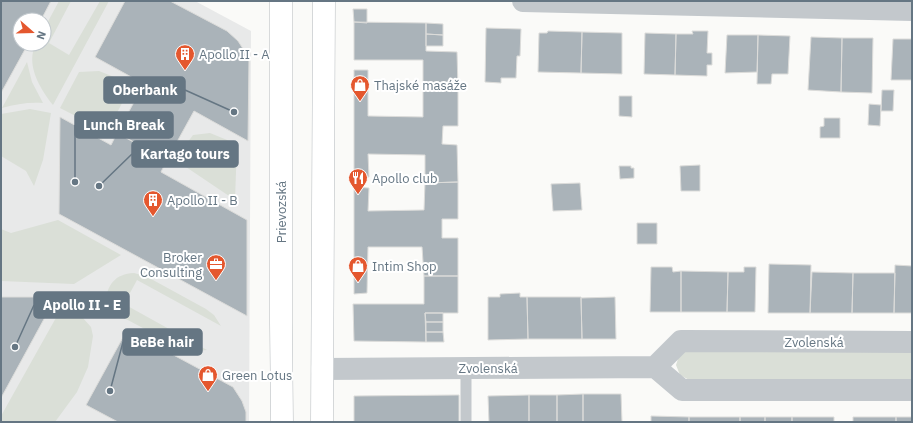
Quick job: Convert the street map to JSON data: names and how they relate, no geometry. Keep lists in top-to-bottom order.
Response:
{
  "streets": {
    "main road": ["Prievozská"],
    "street": ["Zvolenská"]
  },
  "places": {
    "building": ["Apollo II - A", "Apollo II - B"],
    "shop": ["Thajské masáže", "Intim Shop", "Green Lotus"],
    "other": [
      "Oberbank",
      "Lunch Break",
      "Kartago tours",
      "Apollo II - E",
      "BeBe hair"
    ],
    "restaurant": ["Apollo club"],
    "office": ["Broker Consulting"]
  },
  "north": "right"
}
